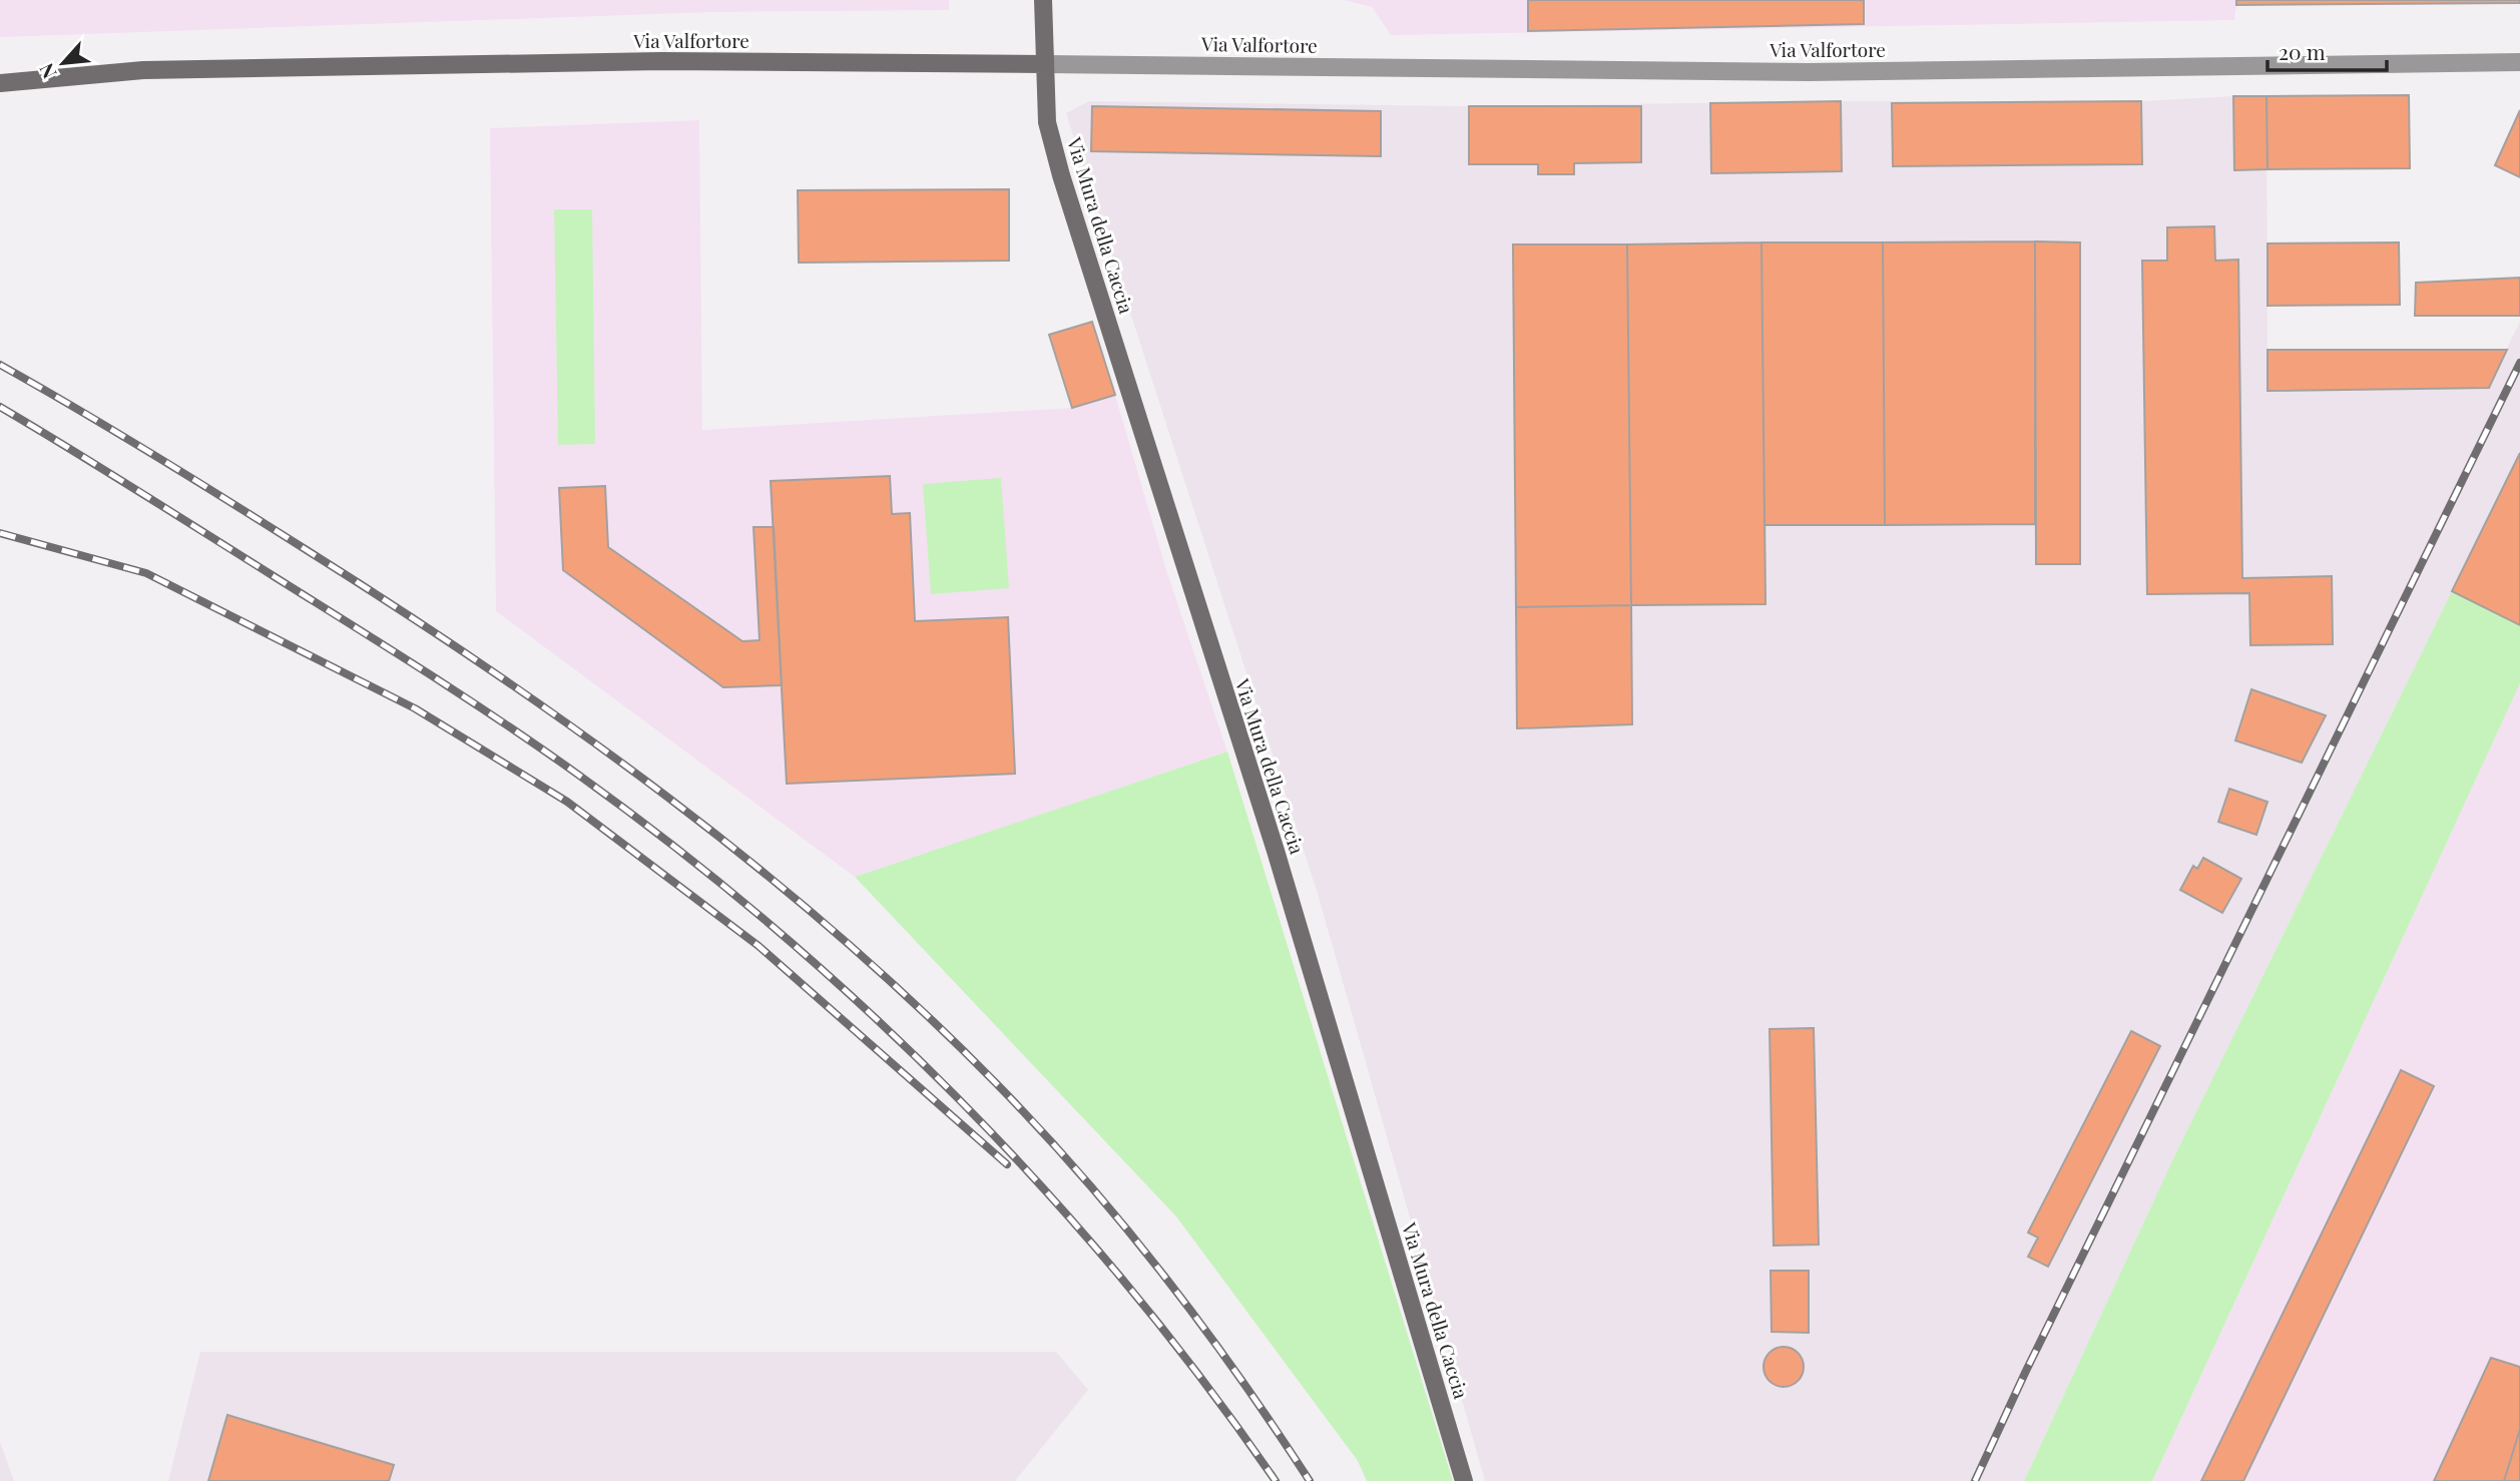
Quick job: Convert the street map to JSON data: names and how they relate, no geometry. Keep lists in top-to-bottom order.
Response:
{
  "streets": {
    "main road": ["Via Valfortore", "Via Mura della Caccia"]
  },
  "crossings": [
    ["Via Valfortore", "Via Mura della Caccia"]
  ],
  "scale_bar": "20 m",
  "north": "bottom left"
}
